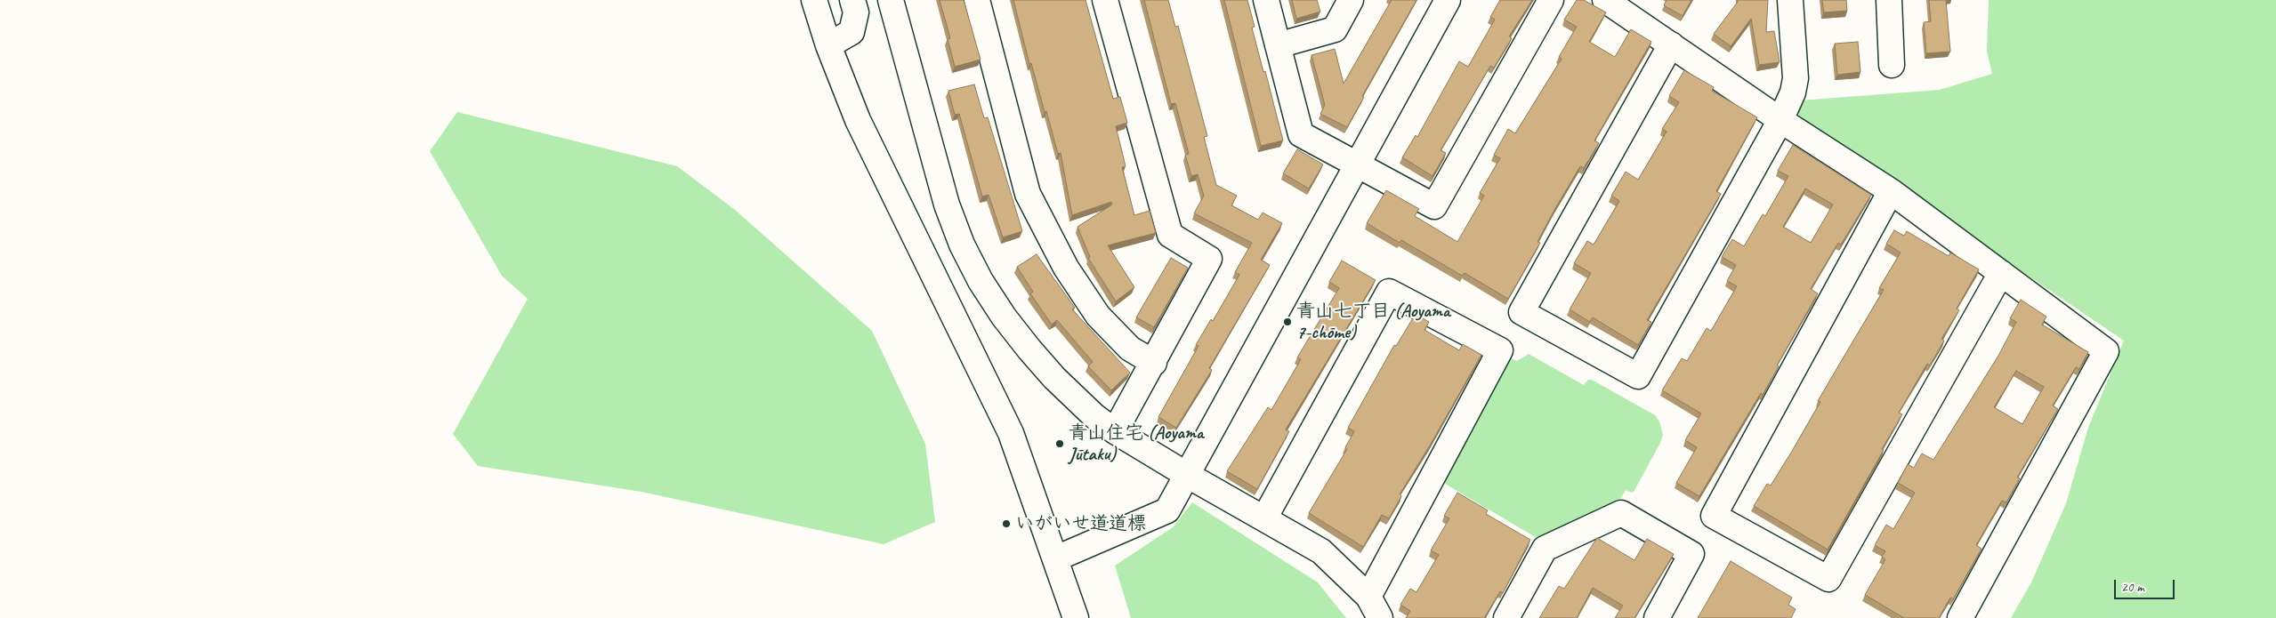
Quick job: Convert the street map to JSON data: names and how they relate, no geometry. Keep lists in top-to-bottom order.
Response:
{
  "places": ["青山七丁目 (Aoyama 7-chōme)", "青山住宅 (Aoyama Jūtaku)", "いがいせ道道標"],
  "scale_bar": "20 m"
}
